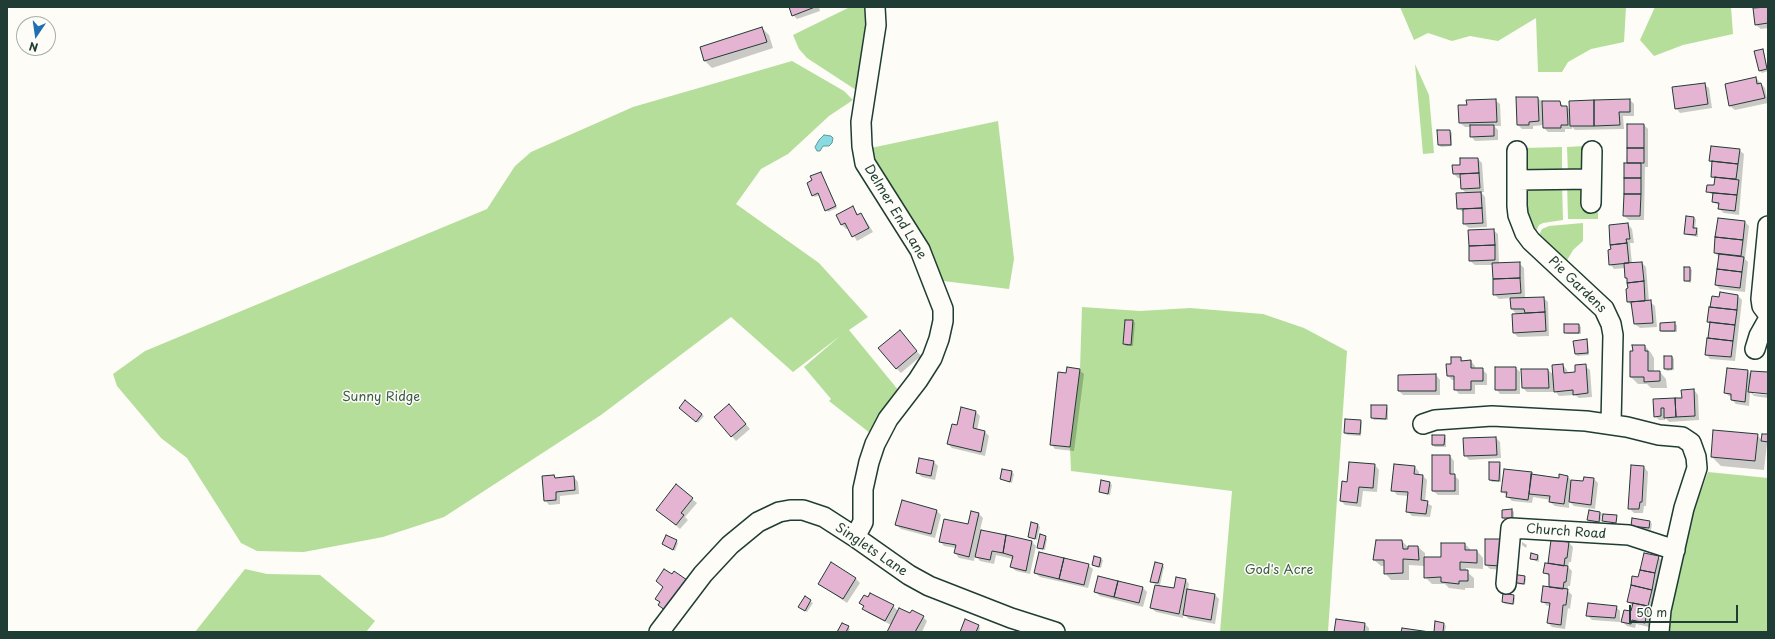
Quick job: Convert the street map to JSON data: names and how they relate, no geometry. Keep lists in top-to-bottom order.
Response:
{
  "streets": {
    "street": [
      "Delmer End Lane",
      "Pie Gardens",
      "Church Road",
      "Singlets Lane"
    ]
  },
  "crossings": [
    ["Delmer End Lane", "Singlets Lane"]
  ],
  "parks": ["Sunny Ridge", "God's Acre"],
  "scale_bar": "50 m",
  "north": "bottom"
}
